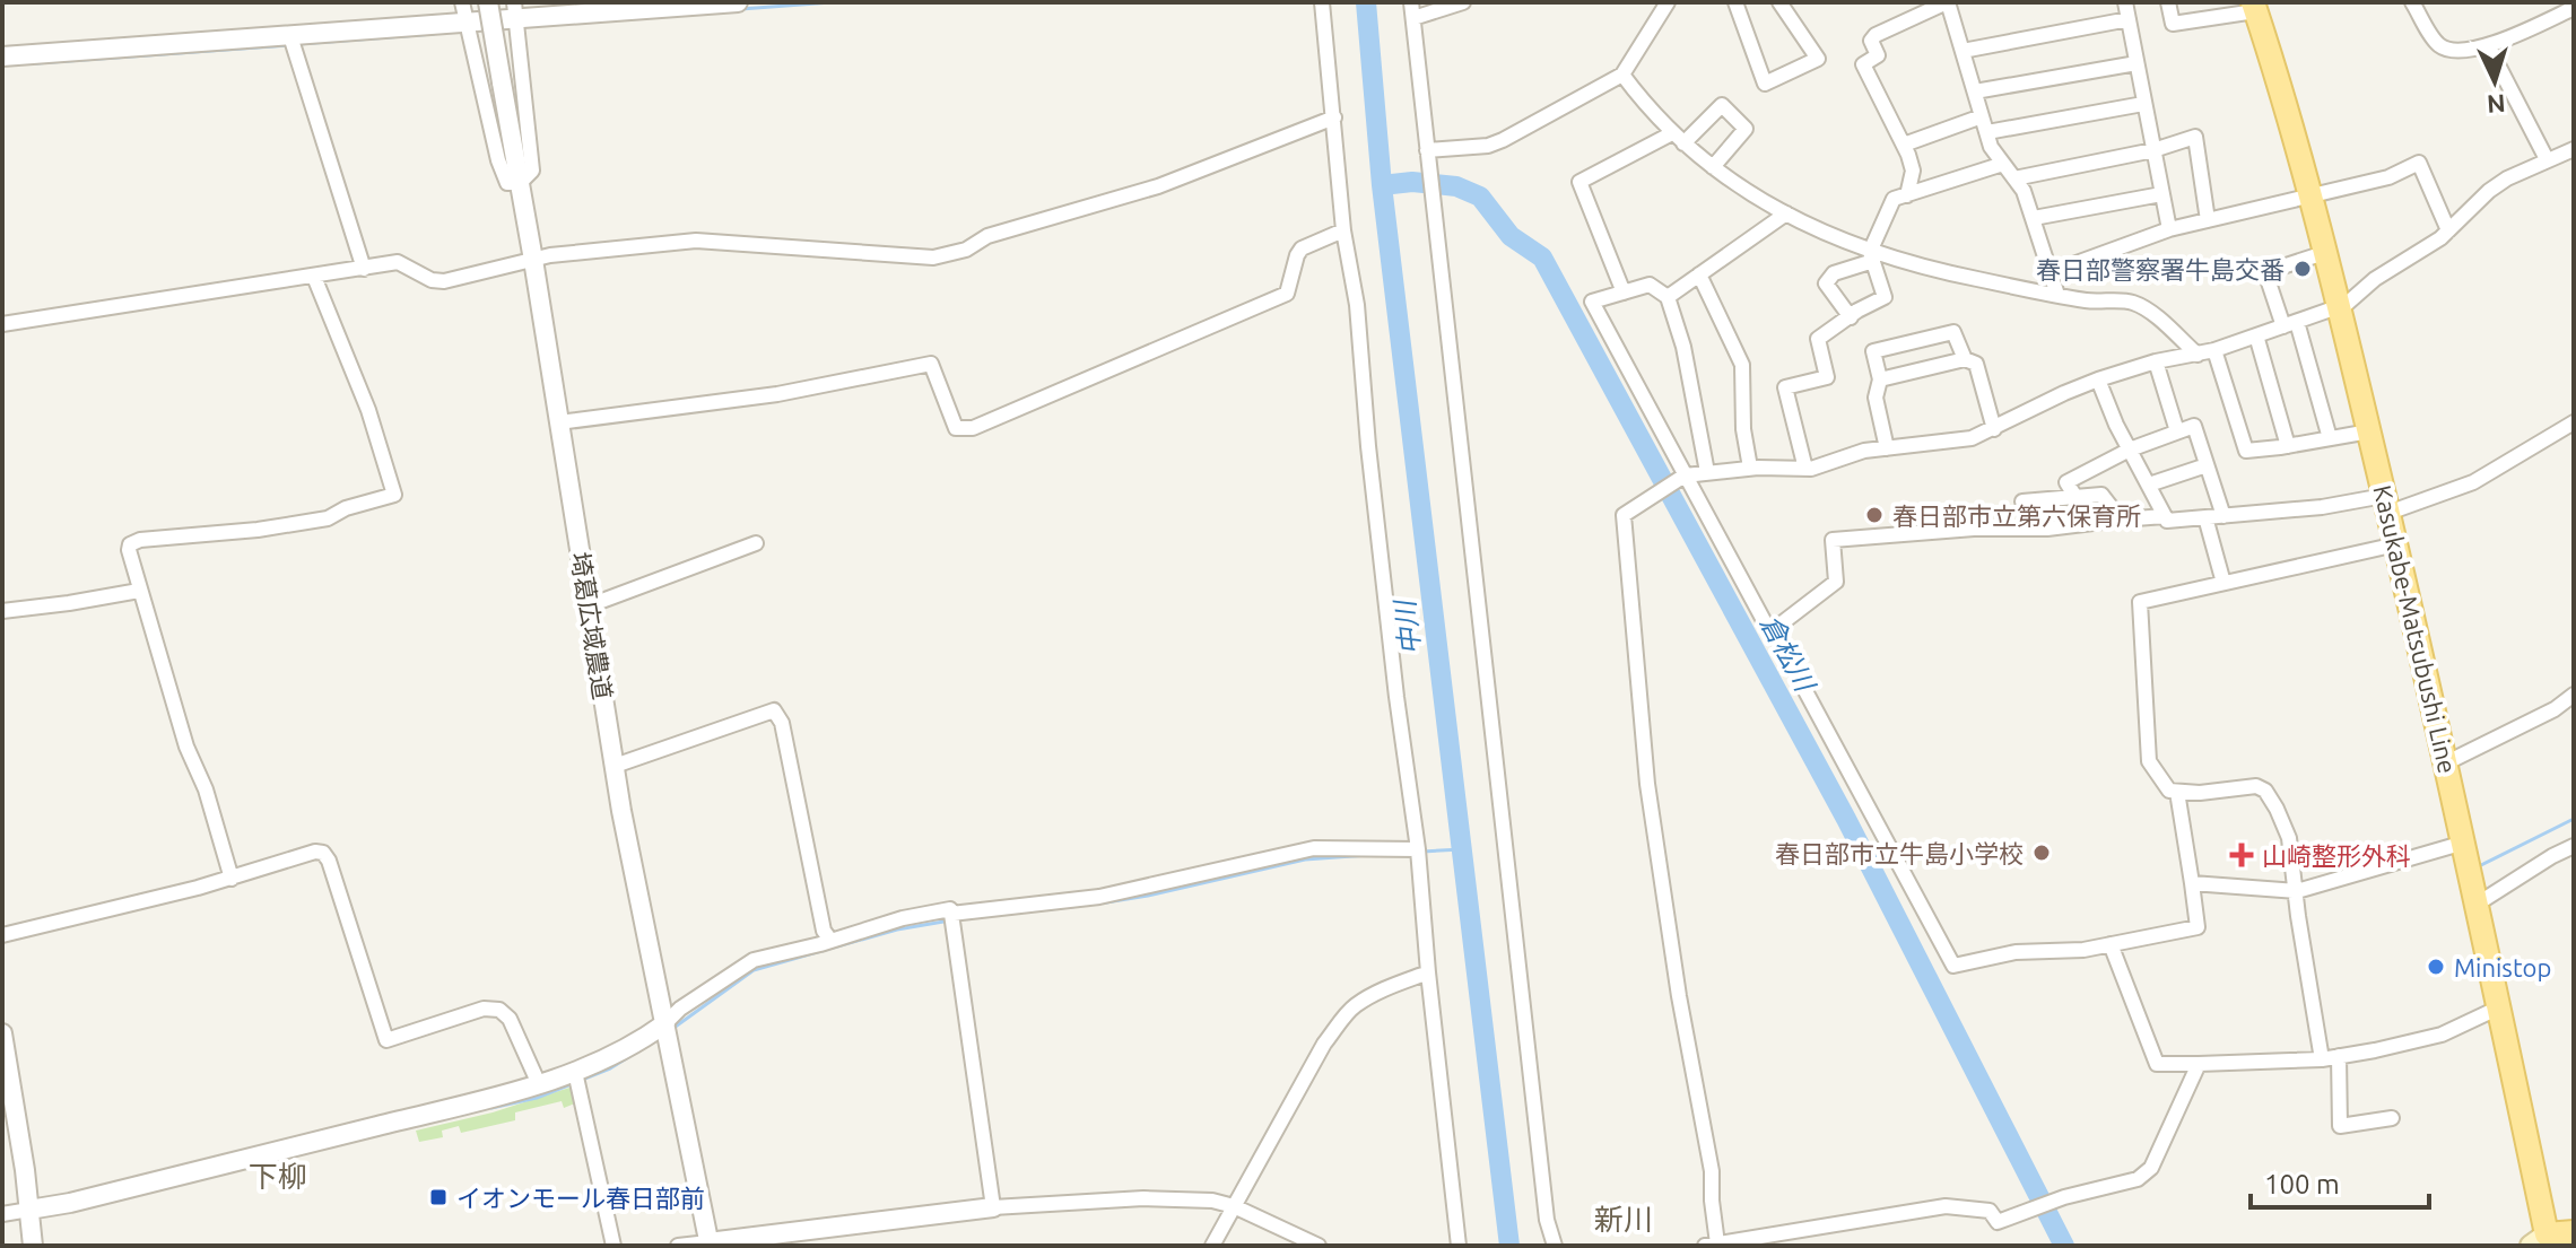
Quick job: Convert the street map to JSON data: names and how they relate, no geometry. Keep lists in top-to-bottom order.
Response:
{
  "streets": {
    "main road": ["Kasukabe-Matsubushi Line"],
    "street": ["埼葛広域農道"]
  },
  "districts": ["下柳", "新川"],
  "water": ["中川", "倉松川"],
  "places": {
    "other": [
      "春日部警察署牛島交番",
      "春日部市立第六保育所",
      "春日部市立牛島小学校",
      "Ministop"
    ],
    "health": ["山崎整形外科"],
    "transit": ["イオンモール春日部前"]
  },
  "scale_bar": "100 m",
  "north": "bottom"
}
